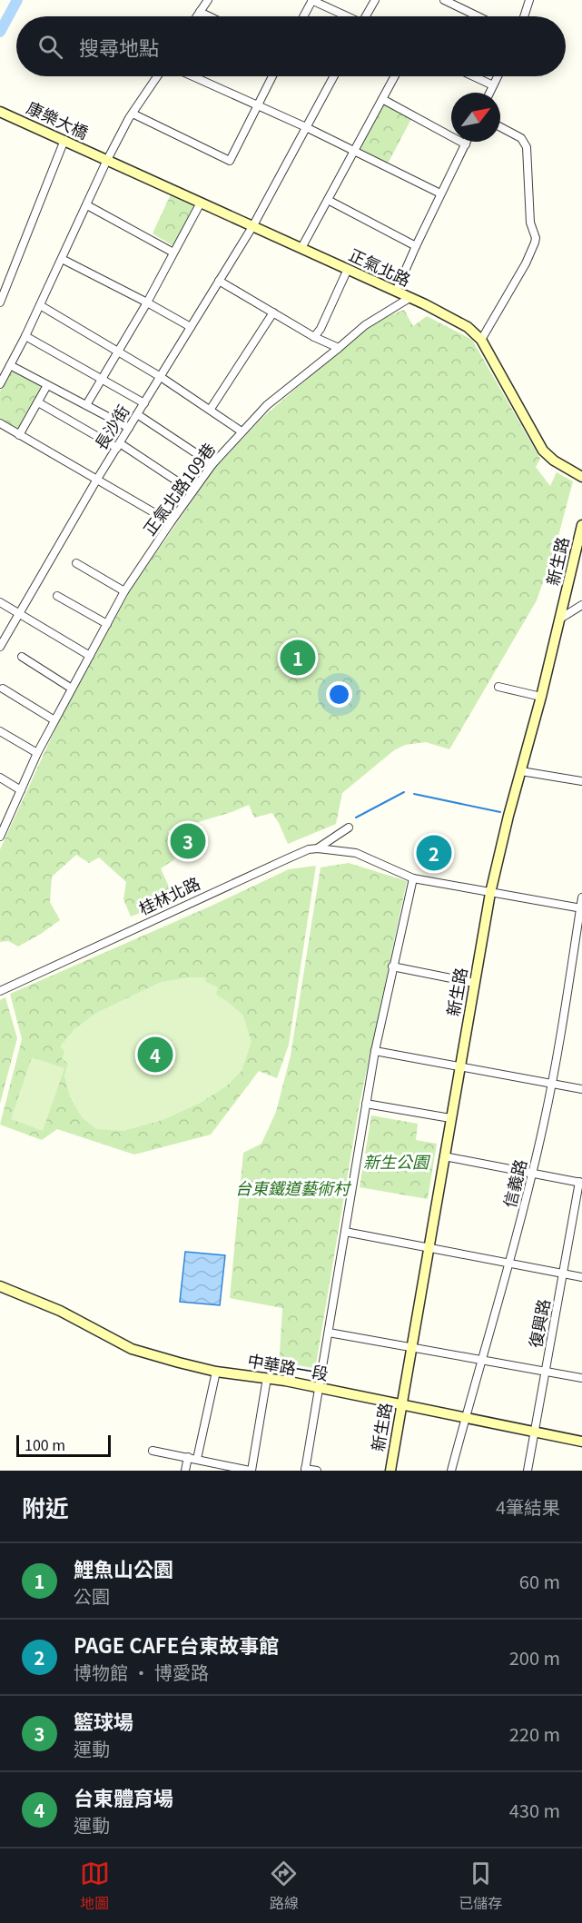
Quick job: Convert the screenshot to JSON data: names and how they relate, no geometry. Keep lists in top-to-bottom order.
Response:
{
  "streets": {
    "street": [
      "康樂大橋",
      "正氣北路",
      "長沙街",
      "正氣北路109巷",
      "新生路",
      "桂林北路",
      "信義路",
      "復興路",
      "中華路一段"
    ]
  },
  "crossings": [
    ["康樂大橋", "正氣北路"],
    ["正氣北路", "長沙街"],
    ["正氣北路", "正氣北路109巷"],
    ["新生路", "桂林北路"],
    ["新生路", "中華路一段"],
    ["桂林北路", "信義路"],
    ["信義路", "中華路一段"],
    ["復興路", "中華路一段"]
  ],
  "parks": ["新生公園", "台東鐵道藝術村"],
  "scale_bar": "100 m",
  "north": "top right",
  "page": {
    "search": "搜尋地點",
    "pins": [
      "1",
      "3",
      "2",
      "4"
    ],
    "scale": "100 m",
    "heading": ["附近", "4筆結果"],
    "list": [
      {
        "mark": "1",
        "name": "鯉魚山公園",
        "note": "公園",
        "value": "60 m"
      },
      {
        "mark": "2",
        "name": "PAGE CAFE台東故事館",
        "note": "博物館 · 博愛路",
        "value": "200 m"
      },
      {
        "mark": "3",
        "name": "籃球場",
        "note": "運動",
        "value": "220 m"
      },
      {
        "mark": "4",
        "name": "台東體育場",
        "note": "運動",
        "value": "430 m"
      }
    ],
    "nav": ["地圖", "路線", "已儲存"]
  }
}
